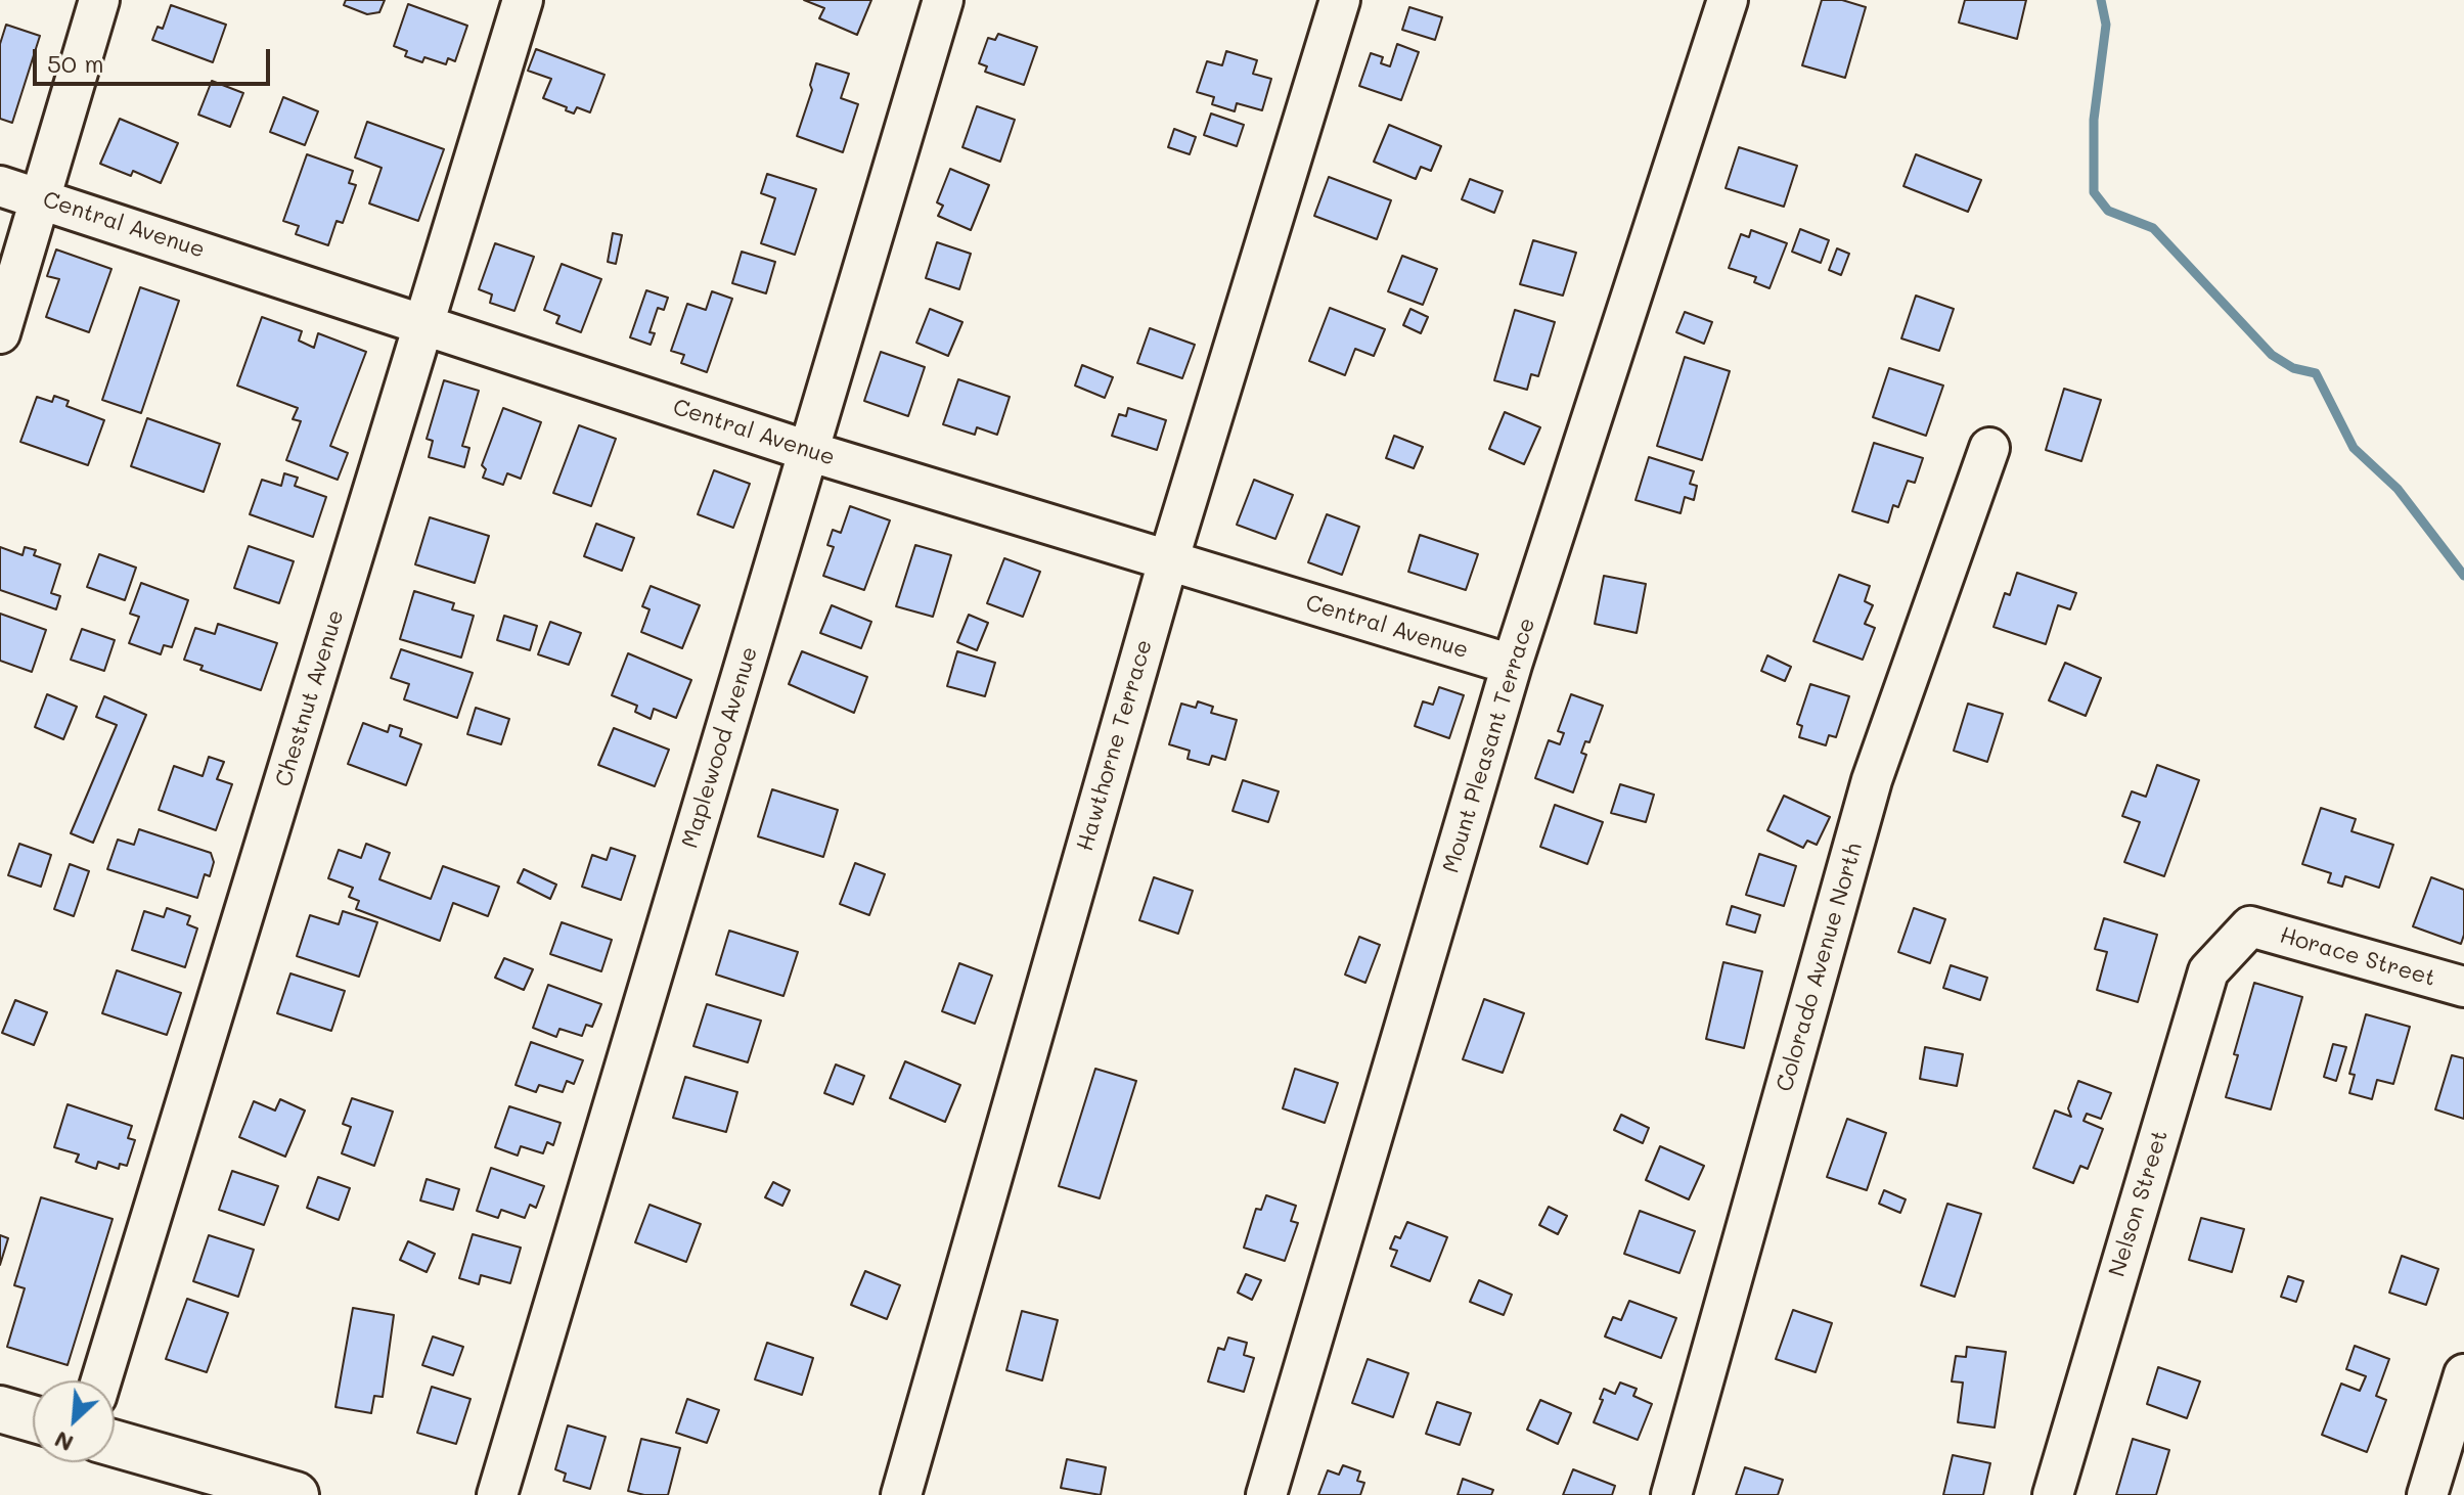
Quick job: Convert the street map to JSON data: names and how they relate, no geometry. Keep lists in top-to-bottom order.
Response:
{
  "streets": {
    "street": [
      "Central Avenue",
      "Chestnut Avenue",
      "Hawthorne Terrace",
      "Mount Pleasant Terrace",
      "Maplewood Avenue",
      "Horace Street",
      "Colorado Avenue North",
      "Nelson Street"
    ]
  },
  "crossings": [
    ["Central Avenue", "Chestnut Avenue"],
    ["Central Avenue", "Hawthorne Terrace"],
    ["Central Avenue", "Mount Pleasant Terrace"],
    ["Central Avenue", "Maplewood Avenue"],
    ["Horace Street", "Nelson Street"]
  ],
  "scale_bar": "50 m",
  "north": "bottom left"
}
